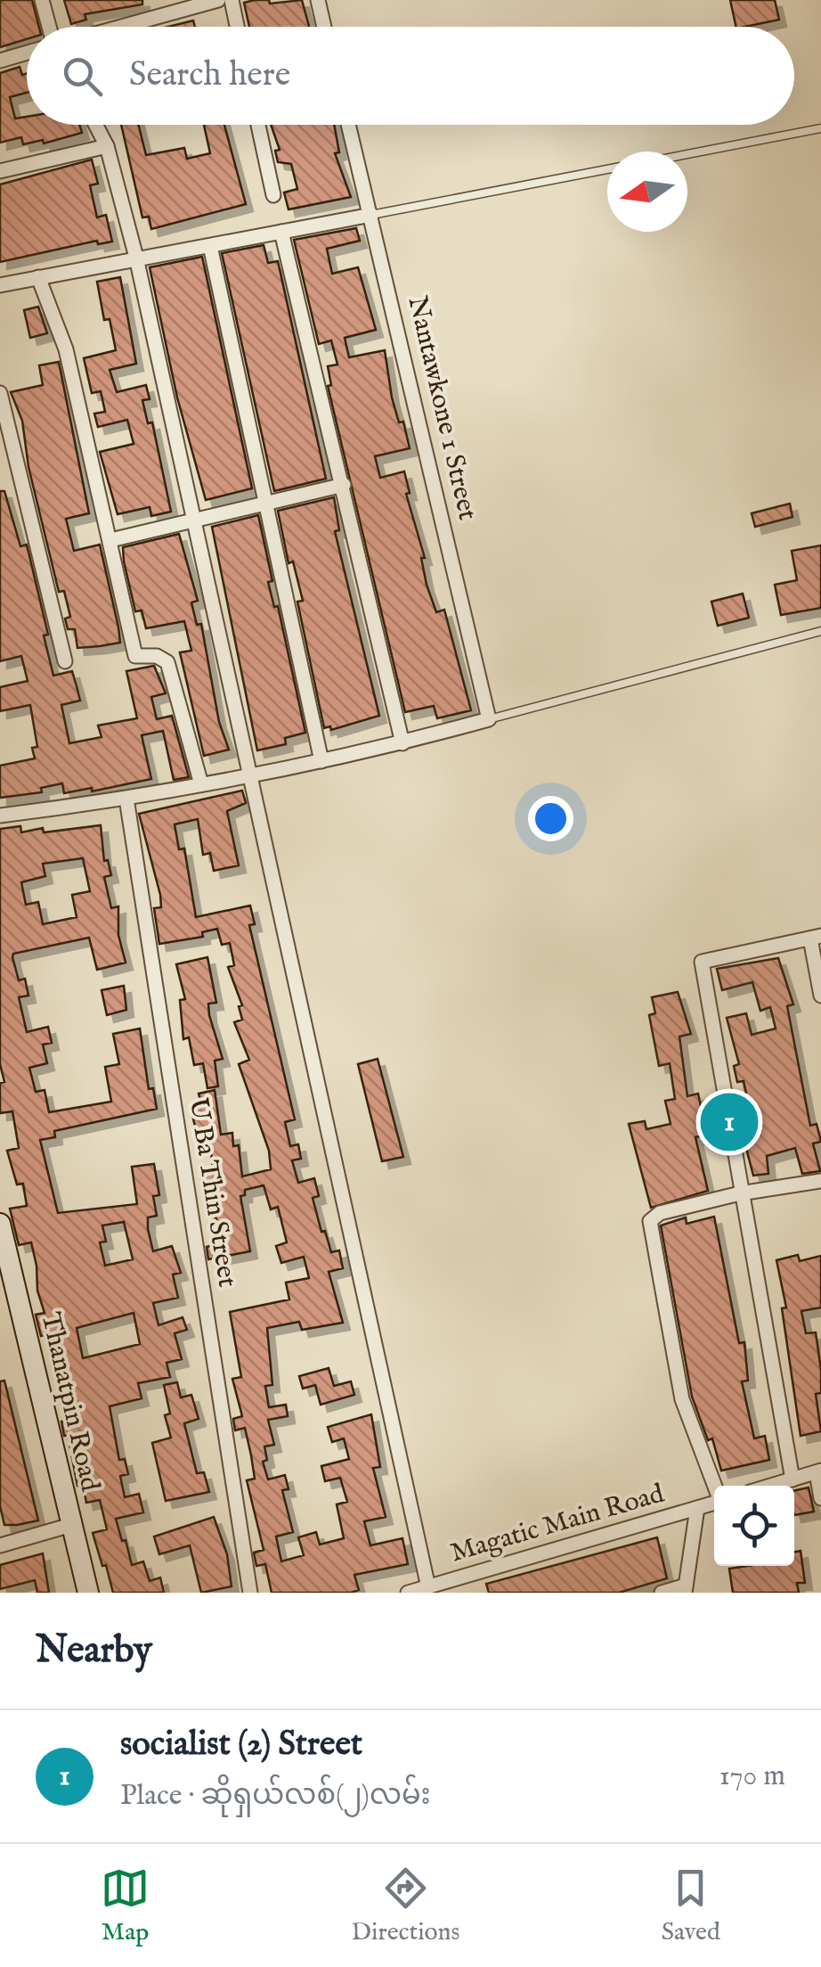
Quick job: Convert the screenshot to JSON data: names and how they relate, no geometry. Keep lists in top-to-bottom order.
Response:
{
  "streets": {
    "main road": ["Thanatpin Road"],
    "street": ["Nantawkone 1 Street", "U Ba Thin Street", "Magatic Main Road"]
  },
  "north": "left",
  "page": {
    "search": "Search here",
    "pins": "1",
    "heading": "Nearby",
    "list": [
      {
        "mark": "1",
        "name": "socialist (2) Street",
        "note": "Place · ဆိုရှယ်လစ်(၂)လမ်း",
        "value": "170 m"
      }
    ],
    "nav": ["Map", "Directions", "Saved"]
  }
}
